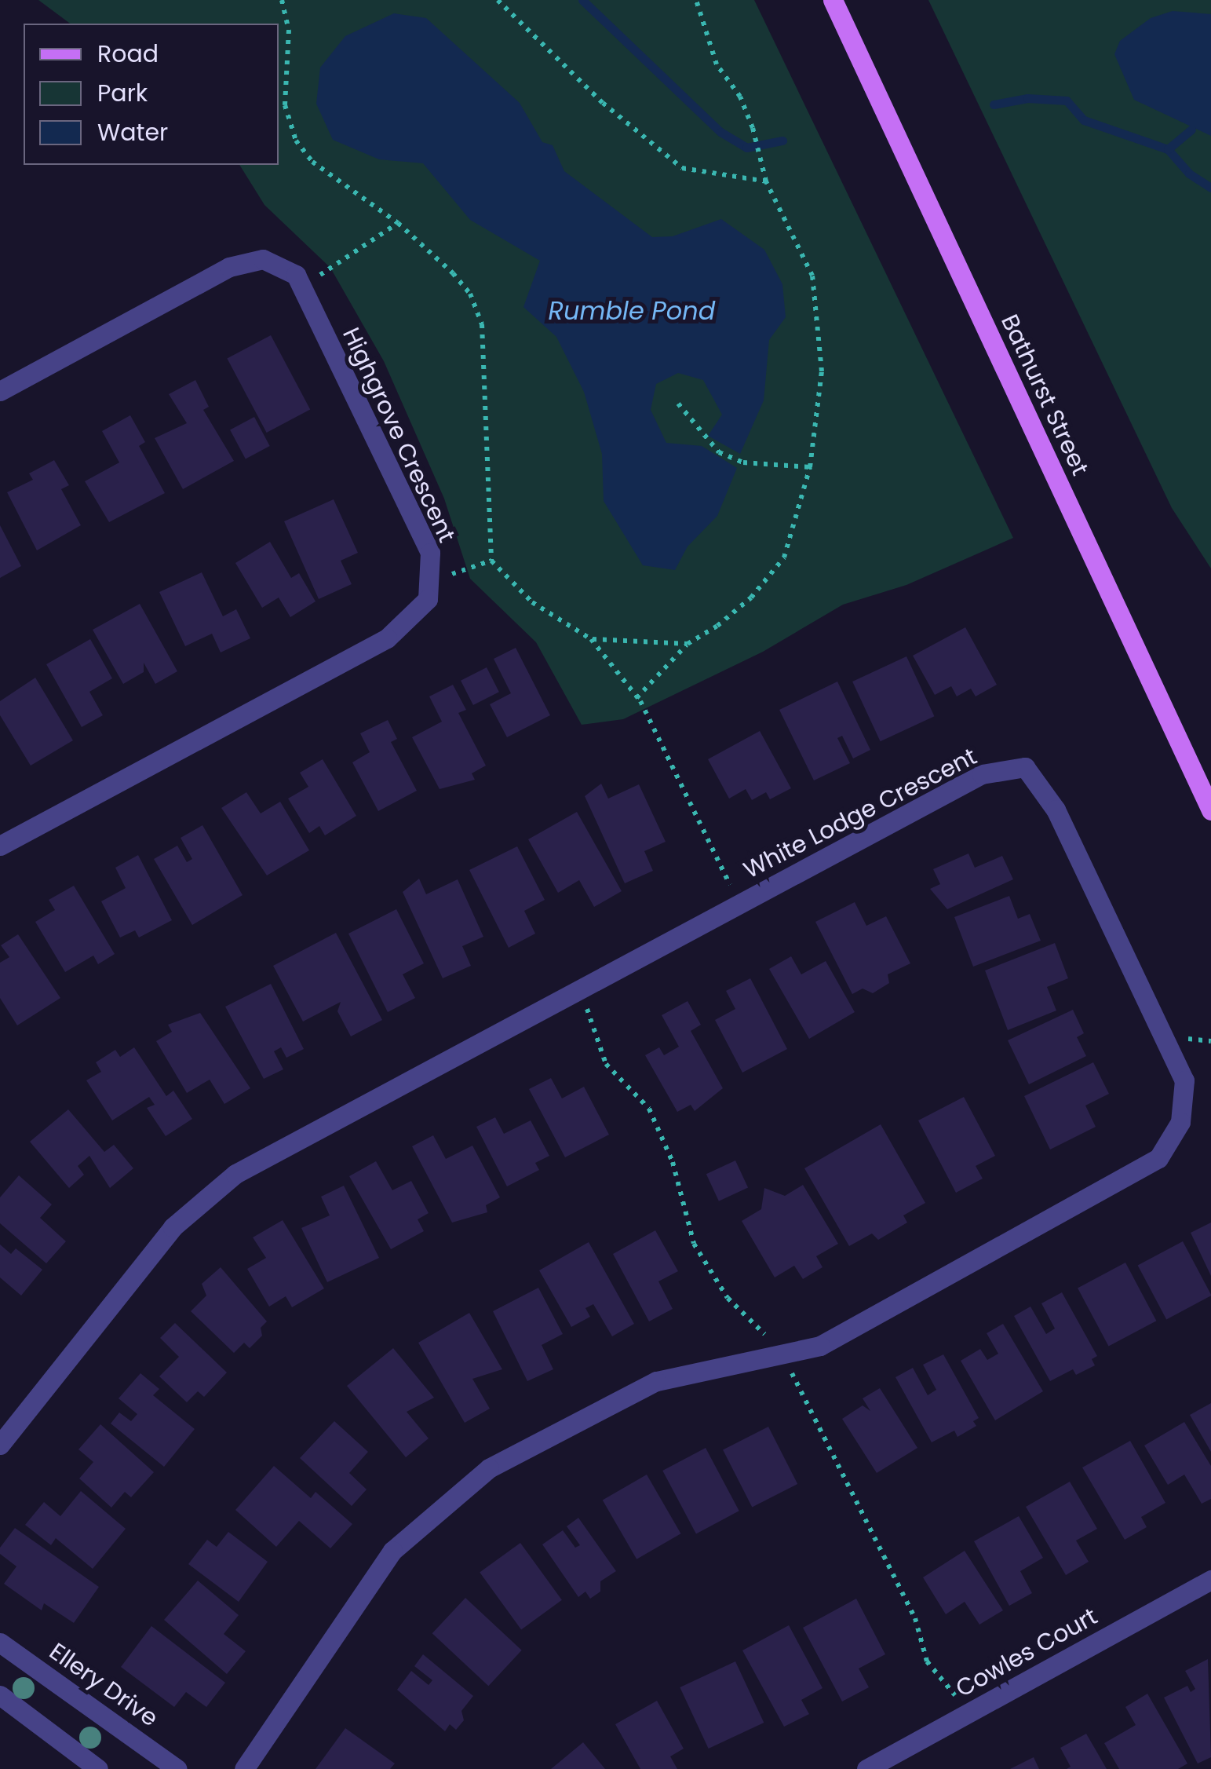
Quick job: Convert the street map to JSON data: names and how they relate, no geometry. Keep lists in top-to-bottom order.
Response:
{
  "streets": {
    "main road": ["Bathurst Street"],
    "street": [
      "Highgrove Crescent",
      "White Lodge Crescent",
      "Cowles Court",
      "Ellery Drive"
    ]
  },
  "water": ["Rumble Pond"],
  "legend": ["Road", "Park", "Water"]
}
